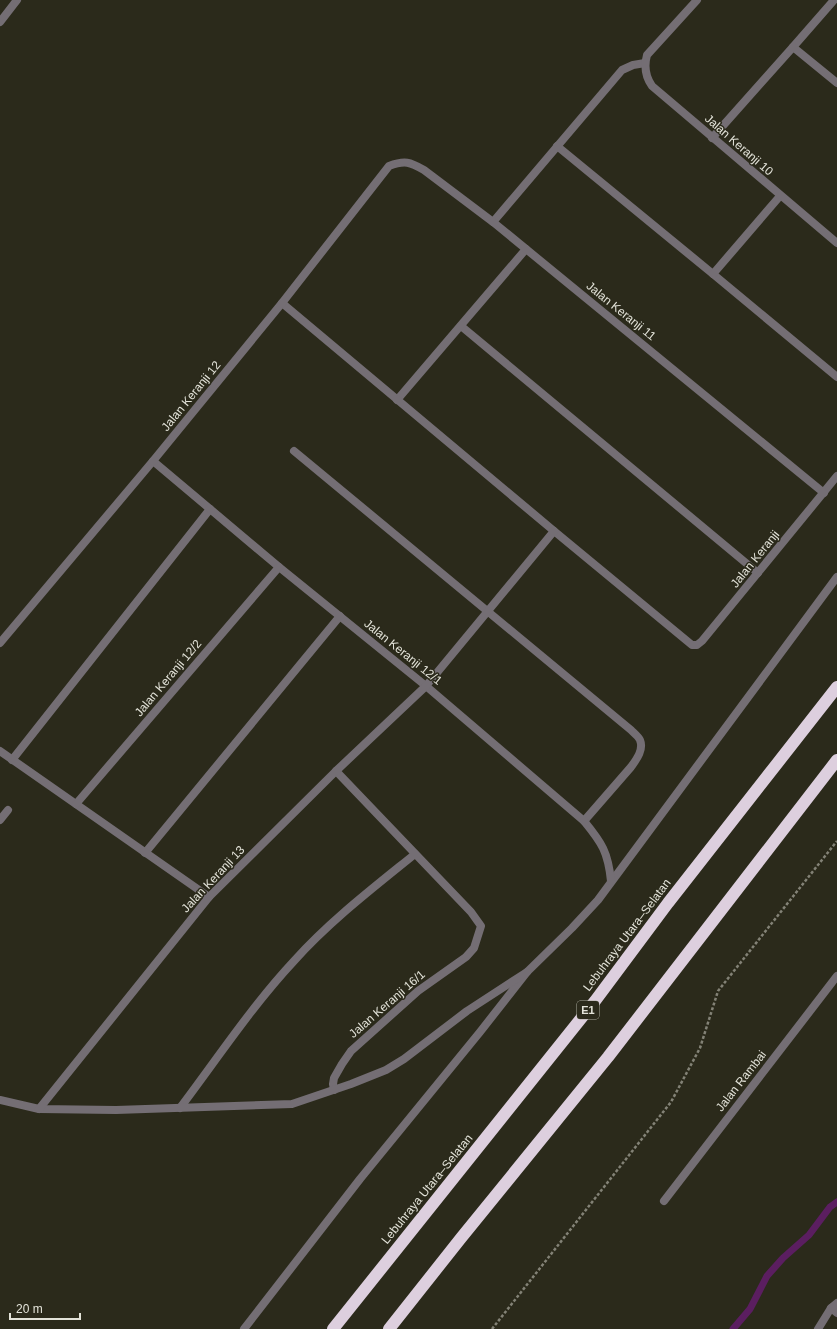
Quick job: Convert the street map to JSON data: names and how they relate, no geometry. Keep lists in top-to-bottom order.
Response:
{
  "streets": {
    "highway": ["Lebuhraya Utara–Selatan", "E1"],
    "street": [
      "Jalan Keranji 10",
      "Jalan Keranji 11",
      "Jalan Keranji 12",
      "Jalan Keranji",
      "Jalan Keranji 12/1",
      "Jalan Keranji 12/2",
      "Jalan Keranji 13",
      "Jalan Keranji 16/1",
      "Jalan Rambai"
    ]
  },
  "crossings": [
    ["Jalan Keranji 11", "Jalan Keranji 12"],
    ["Jalan Keranji 11", "Jalan Keranji"],
    ["Jalan Keranji 12", "Jalan Keranji 12/1"],
    ["Jalan Keranji", "Jalan Keranji 13"],
    ["Jalan Keranji 12/1", "Jalan Keranji 12/2"],
    ["Jalan Keranji 12/1", "Jalan Keranji 13"]
  ],
  "scale_bar": "20 m"
}
